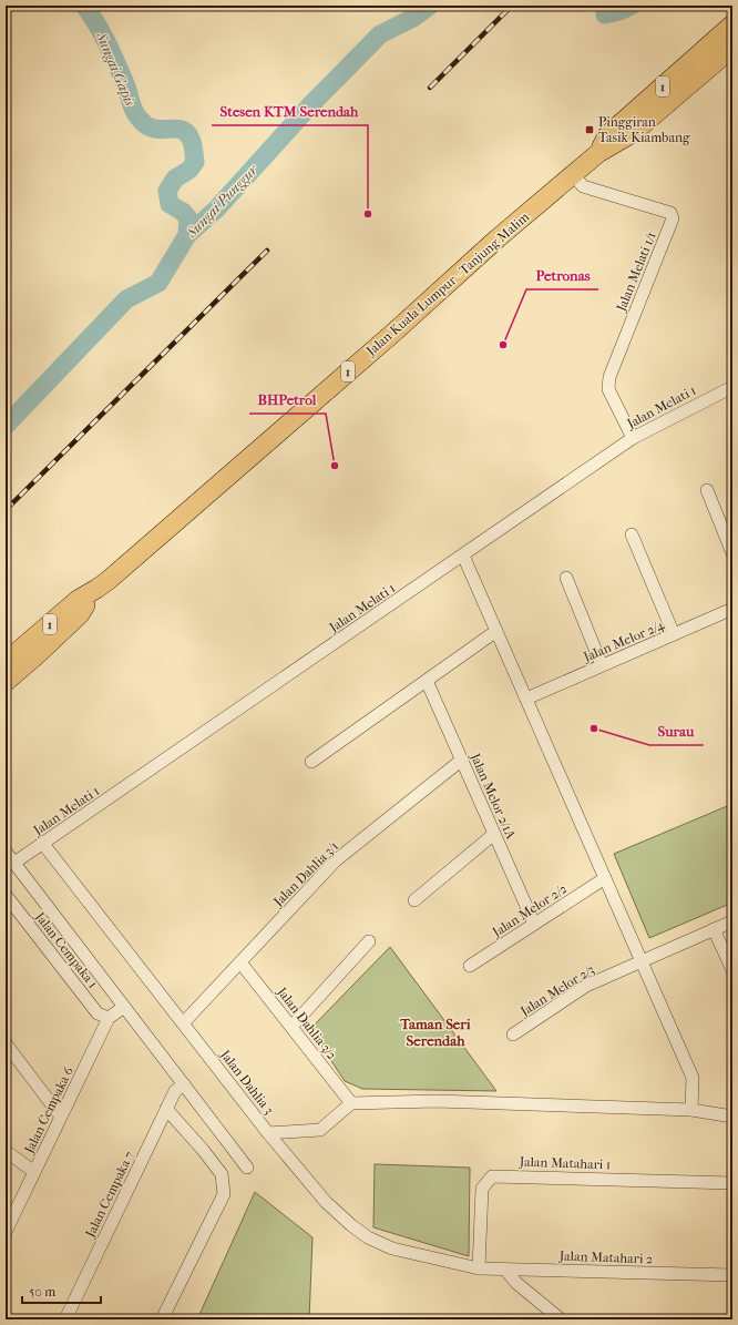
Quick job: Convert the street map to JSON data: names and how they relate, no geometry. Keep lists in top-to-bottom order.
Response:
{
  "streets": {
    "main road": ["1", "Jalan Kuala Lumpur - Tanjung Malim"],
    "street": [
      "Jalan Melati 1/1",
      "Jalan Melati 1",
      "Jalan Melor 2/4",
      "Jalan Melor 2/1A",
      "Jalan Dahlia 3/1",
      "Jalan Melor 2/2",
      "Jalan Cempaka 1",
      "Jalan Melor 2/3",
      "Jalan Dahlia 3/2",
      "Jalan Dahlia 3",
      "Jalan Cempaka 6",
      "Jalan Matahari 1",
      "Jalan Cempaka 7",
      "Jalan Matahari 2"
    ]
  },
  "crossings": [
    ["Jalan Melati 1/1", "Jalan Kuala Lumpur - Tanjung Malim"],
    ["Jalan Melati 1/1", "Jalan Melati 1"],
    ["Jalan Melati 1", "Jalan Dahlia 3"],
    ["Jalan Melor 2/1A", "Jalan Dahlia 3/1"],
    ["Jalan Melor 2/1A", "Jalan Melor 2/2"],
    ["Jalan Dahlia 3/1", "Jalan Dahlia 3/2"],
    ["Jalan Dahlia 3/1", "Jalan Dahlia 3"],
    ["Jalan Cempaka 1", "Jalan Cempaka 6"],
    ["Jalan Dahlia 3", "Jalan Matahari 1"],
    ["Jalan Dahlia 3", "Jalan Matahari 2"],
    ["Jalan Matahari 1", "Jalan Matahari 2"]
  ],
  "districts": ["Taman Seri Serendah"],
  "water": ["Sungai Gapis", "Sungai Punggur"],
  "places": {
    "transit": ["Pinggiran Tasik Kiambang"],
    "other": [
      "Stesen KTM Serendah",
      "Petronas",
      "BHPetrol",
      "Surau"
    ]
  },
  "scale_bar": "50 m"
}
